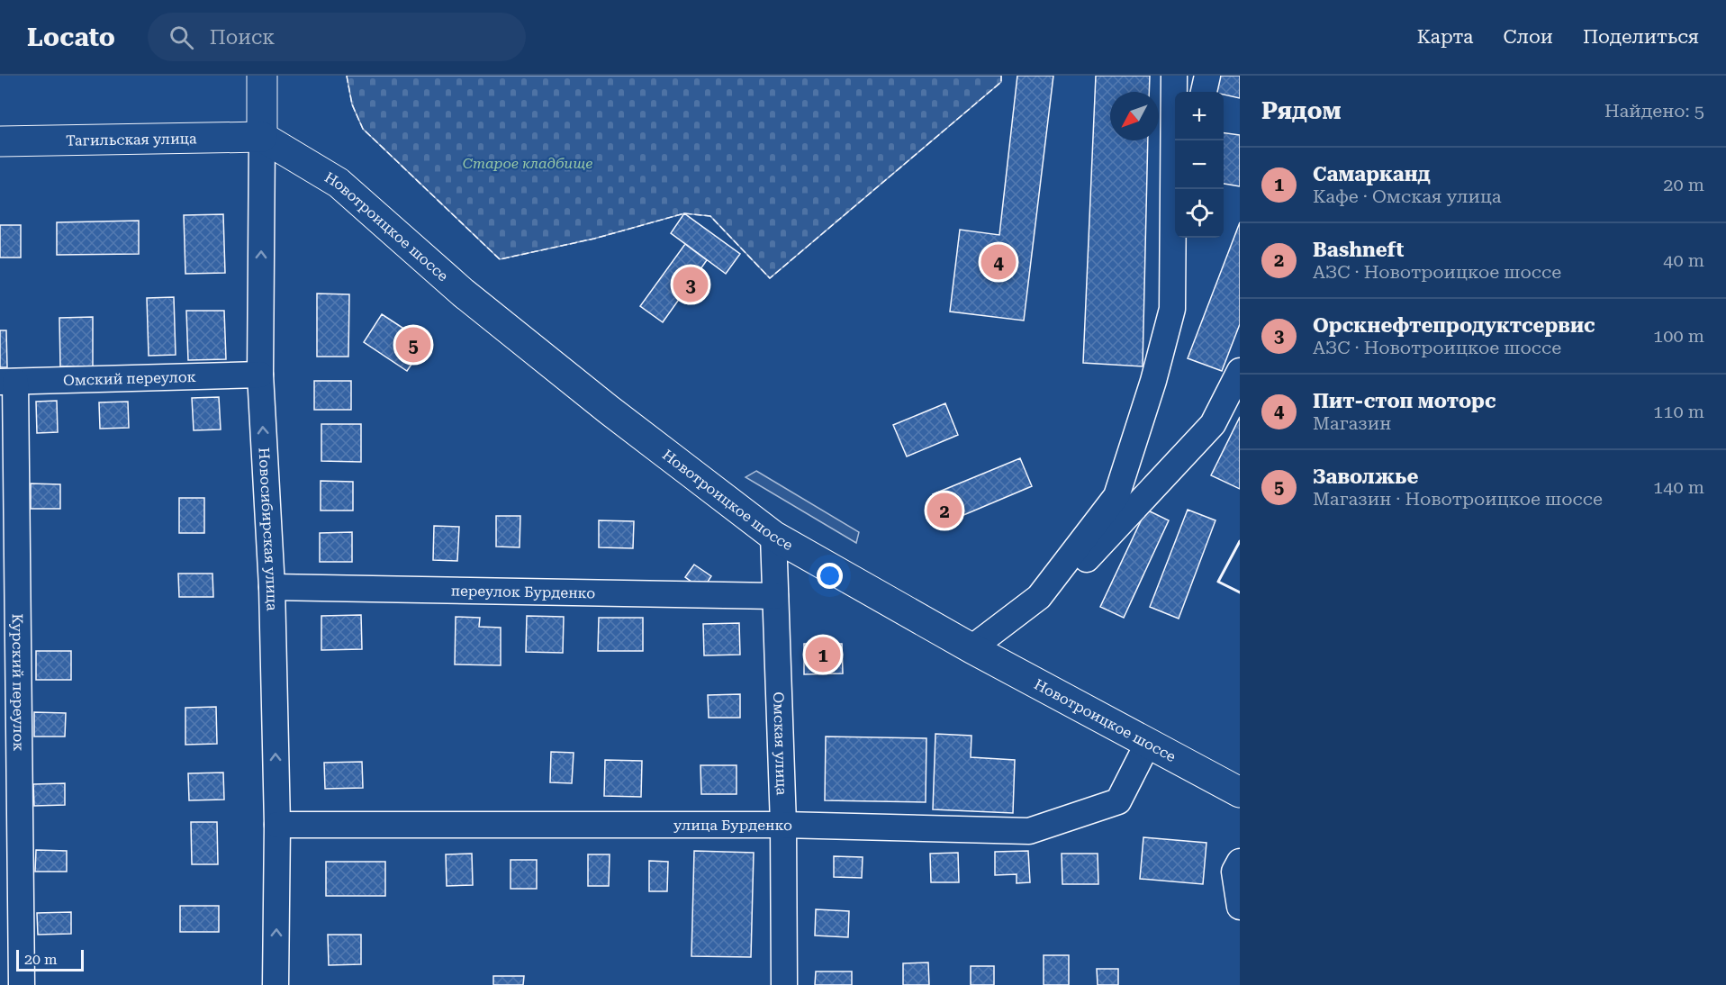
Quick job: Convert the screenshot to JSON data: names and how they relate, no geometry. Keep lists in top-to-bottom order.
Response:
{
  "streets": {
    "main road": ["Тагильская улица", "Новотроицкое шоссе", "Новосибирская улица"],
    "street": [
      "Омский переулок",
      "переулок Бурденко",
      "Курский переулок",
      "Омская улица",
      "улица Бурденко"
    ]
  },
  "crossings": [
    ["Тагильская улица", "Новотроицкое шоссе"],
    ["Тагильская улица", "Новосибирская улица"],
    ["Новотроицкое шоссе", "Новосибирская улица"],
    ["Новотроицкое шоссе", "Омская улица"],
    ["Новотроицкое шоссе", "улица Бурденко"],
    ["Омский переулок", "Новосибирская улица"],
    ["Омский переулок", "Курский переулок"],
    ["Новосибирская улица", "переулок Бурденко"],
    ["Новосибирская улица", "улица Бурденко"],
    ["переулок Бурденко", "Омская улица"],
    ["Омская улица", "улица Бурденко"]
  ],
  "one_way": ["Новосибирская улица"],
  "parks": ["Старое кладбище"],
  "scale_bar": "20 m",
  "north": "bottom left",
  "page": {
    "header": "Locato",
    "search": "Поиск",
    "nav": ["Карта", "Слои", "Поделиться"],
    "heading": ["Рядом", "Найдено: 5"],
    "map_buttons": ["+", "−"],
    "list": [
      {
        "mark": "1",
        "name": "Самарканд",
        "note": "Кафе · Омская улица",
        "value": "20 m"
      },
      {
        "mark": "2",
        "name": "Bashneft",
        "note": "АЗС · Новотроицкое шоссе",
        "value": "40 m"
      },
      {
        "mark": "3",
        "name": "Орскнефтепродуктсервис",
        "note": "АЗС · Новотроицкое шоссе",
        "value": "100 m"
      },
      {
        "mark": "4",
        "name": "Пит-стоп моторс",
        "note": "Магазин",
        "value": "110 m"
      },
      {
        "mark": "5",
        "name": "Заволжье",
        "note": "Магазин · Новотроицкое шоссе",
        "value": "140 m"
      }
    ],
    "pins": [
      "4",
      "3",
      "5",
      "2",
      "1"
    ],
    "scale": "20 m"
  }
}
